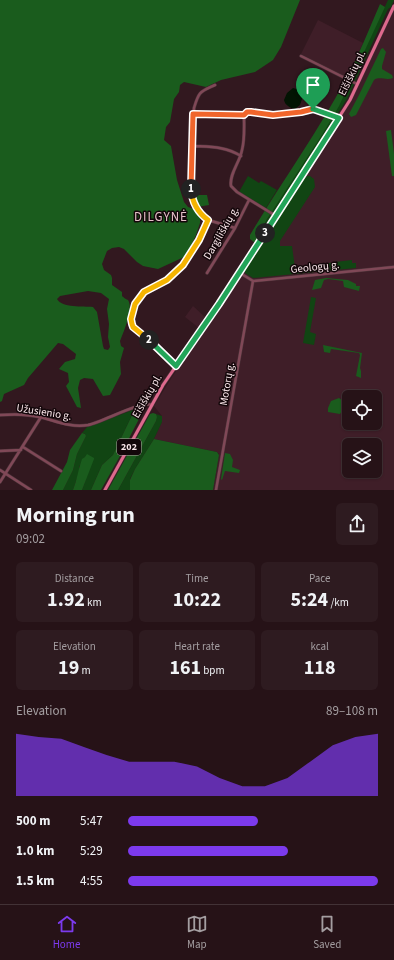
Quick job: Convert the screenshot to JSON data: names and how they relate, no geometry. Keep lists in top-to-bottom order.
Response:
{
  "streets": {
    "main road": ["Eišiškių pl.", "202"],
    "street": [
      "Dargiliškių g.",
      "Geologų g.",
      "Motorų g.",
      "Užusienio g."
    ]
  },
  "crossings": [
    ["Eišiškių pl.", "Užusienio g."],
    ["Geologų g.", "Motorų g."]
  ],
  "districts": ["DILGYNĖ"],
  "page": {
    "pins": ["1", "3", "2"],
    "heading": ["Morning run", "09:02"],
    "stats": [
      ["Distance", "1.92 km"],
      ["Time", "10:22"],
      ["Pace", "5:24 /km"],
      ["Elevation", "19 m"],
      ["Heart rate", "161 bpm"],
      ["kcal", "118"]
    ],
    "chart": ["Elevation", "89–108 m"],
    "list": [
      {
        "name": "500 m",
        "note": "5:47"
      },
      {
        "name": "1.0 km",
        "note": "5:29"
      },
      {
        "name": "1.5 km",
        "note": "4:55"
      }
    ],
    "tabs": ["Home", "Map", "Saved"]
  }
}
